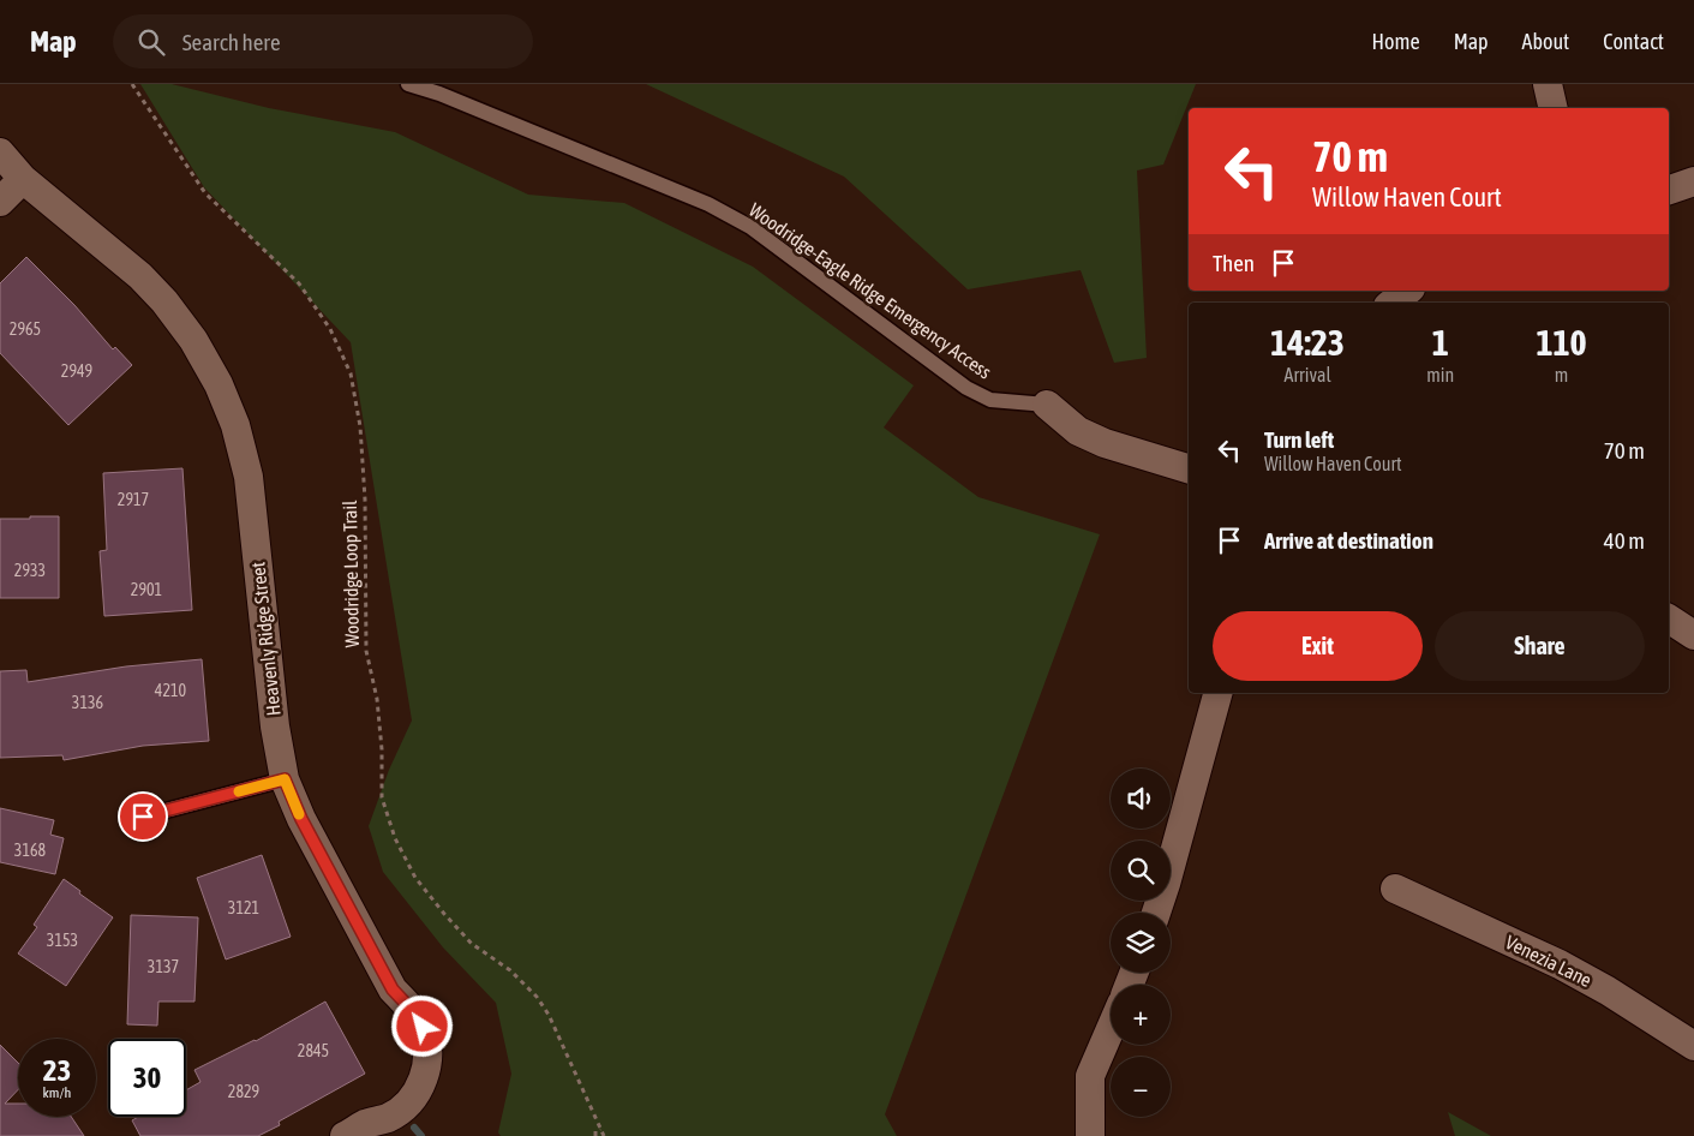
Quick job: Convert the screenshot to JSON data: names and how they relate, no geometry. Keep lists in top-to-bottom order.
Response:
{
  "streets": {
    "street": ["Heavenly Ridge Street", "Venezia Lane"],
    "lane": ["Woodridge-Eagle Ridge Emergency Access"],
    "path": ["Woodridge Loop Trail"]
  },
  "house_numbers": [
    "2965",
    "2949",
    "2917",
    "2933",
    "2901",
    "4210",
    "3136",
    "3168",
    "3121",
    "3153",
    "3137",
    "2845",
    "2829"
  ],
  "page": {
    "header": "Map",
    "search": "Search here",
    "nav": [
      "Home",
      "Map",
      "About",
      "Contact"
    ],
    "turn": ["70 m", "Willow Haven Court"],
    "then": "Then",
    "eta": [
      "14:23",
      "Arrival",
      "1",
      "min",
      "110",
      "m"
    ],
    "list": [
      {
        "name": "Turn left",
        "note": "Willow Haven Court",
        "value": "70 m"
      },
      {
        "name": "Arrive at destination",
        "value": "40 m"
      }
    ],
    "buttons": ["Exit", "Share"],
    "map_buttons": ["+", "−"],
    "speed": "23 km/h",
    "limit": "30"
  }
}
